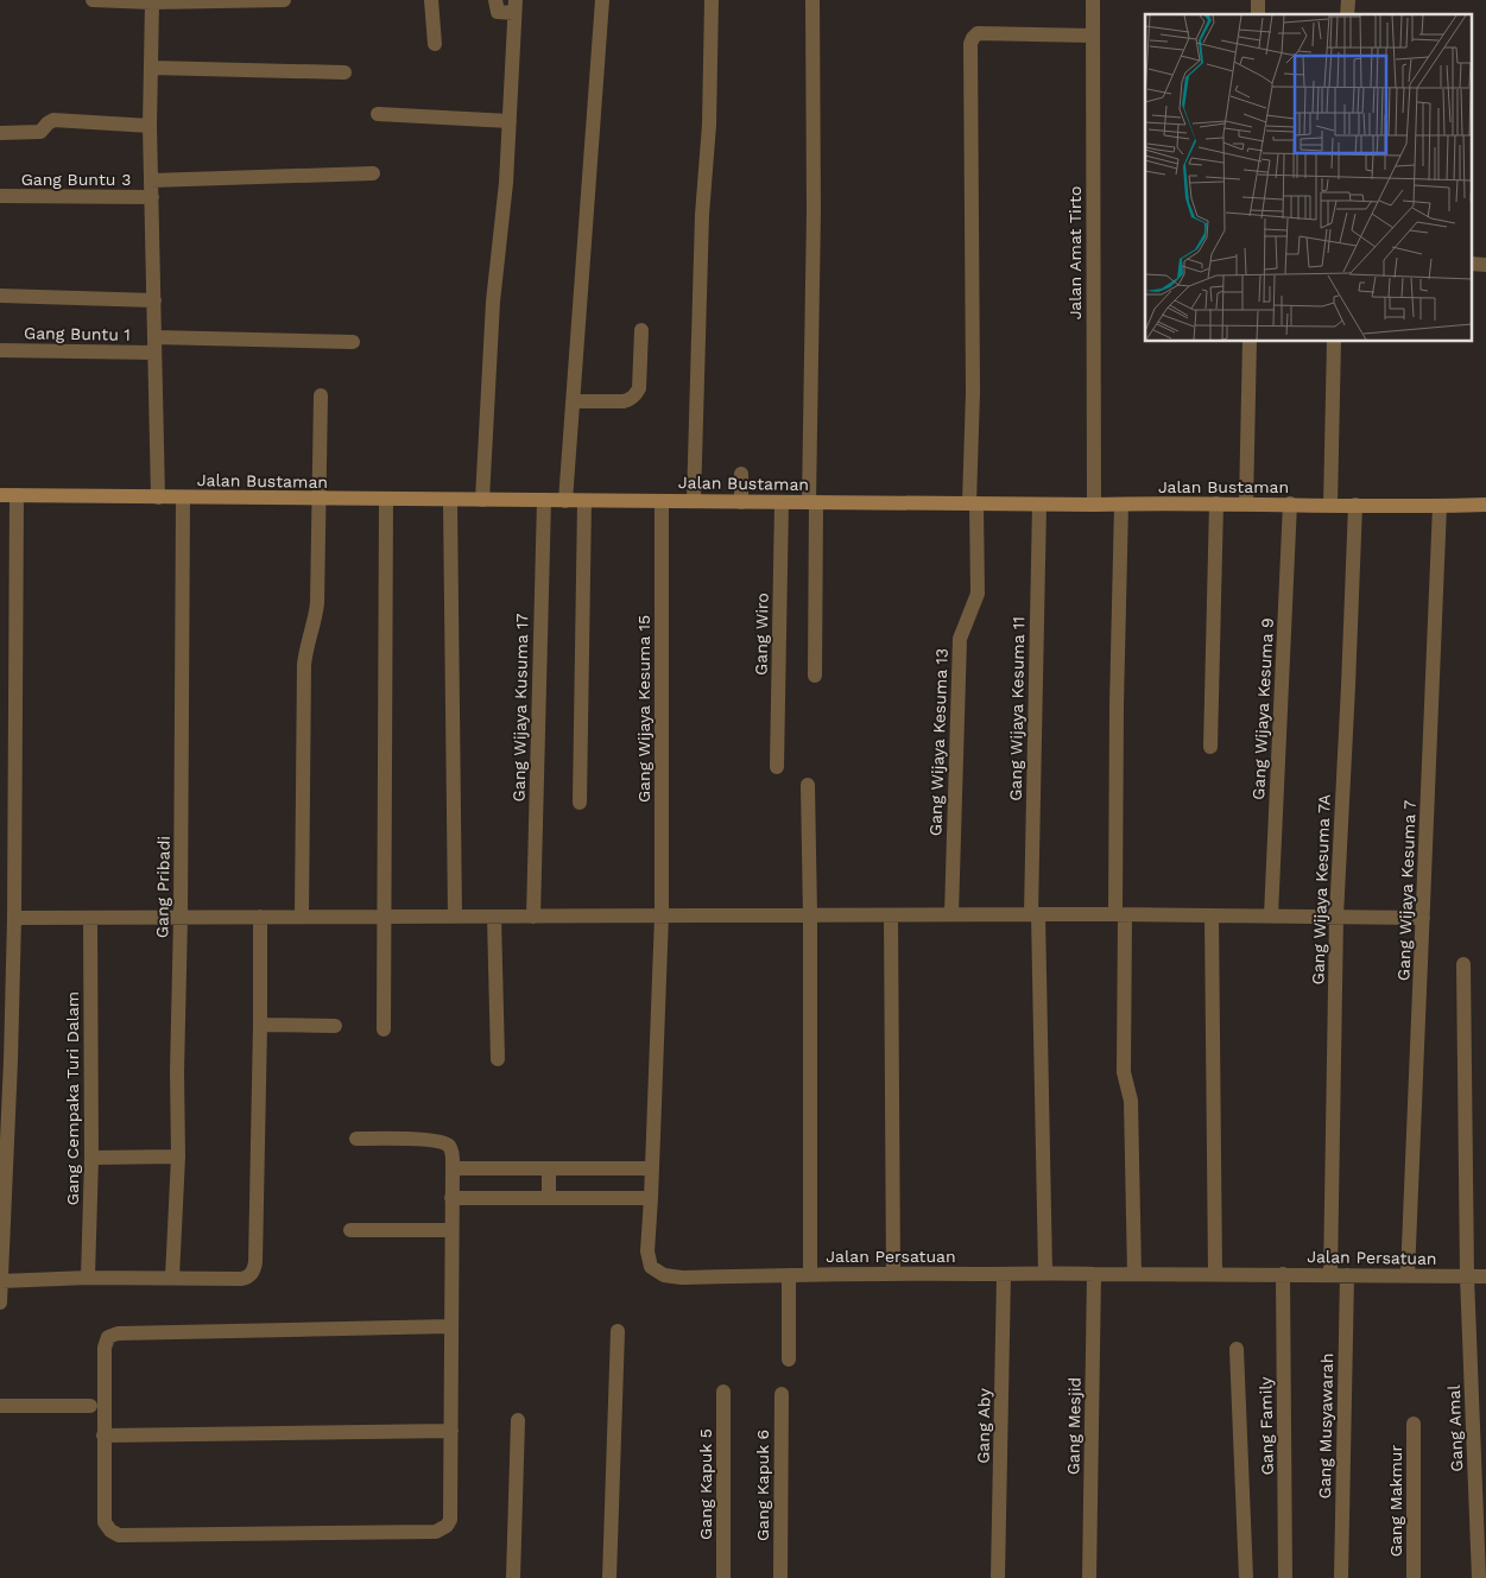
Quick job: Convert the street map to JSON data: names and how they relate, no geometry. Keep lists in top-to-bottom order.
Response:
{
  "streets": {
    "main road": ["Jalan Bustaman"],
    "street": [
      "Gang Buntu 3",
      "Jalan Amat Tirto",
      "Gang Buntu 1",
      "Gang Wiro",
      "Gang Wijaya Kusuma 17",
      "Gang Wijaya Kesuma 15",
      "Gang Wijaya Kesuma 11",
      "Gang Wijaya Kesuma 9",
      "Gang Wijaya Kesuma 13",
      "Gang Pribadi",
      "Gang Wijaya Kesuma 7A",
      "Gang Wijaya Kesuma 7",
      "Gang Cempaka Turi Dalam",
      "Jalan Persatuan",
      "Gang Aby",
      "Gang Mesjid",
      "Gang Family",
      "Gang Musyawarah",
      "Gang Amal",
      "Gang Kapuk 5",
      "Gang Kapuk 6",
      "Gang Makmur"
    ]
  },
  "crossings": [
    ["Jalan Amat Tirto", "Jalan Bustaman"],
    ["Jalan Amat Tirto", "Gang Wijaya Kesuma 13"],
    ["Jalan Bustaman", "Gang Wiro"],
    ["Jalan Bustaman", "Gang Wijaya Kusuma 17"],
    ["Jalan Bustaman", "Gang Wijaya Kesuma 15"],
    ["Jalan Bustaman", "Gang Wijaya Kesuma 11"],
    ["Jalan Bustaman", "Gang Wijaya Kesuma 9"],
    ["Jalan Bustaman", "Gang Wijaya Kesuma 13"],
    ["Jalan Bustaman", "Gang Pribadi"],
    ["Jalan Bustaman", "Gang Wijaya Kesuma 7A"],
    ["Jalan Bustaman", "Gang Wijaya Kesuma 7"],
    ["Gang Wijaya Kesuma 15", "Jalan Persatuan"],
    ["Gang Wijaya Kesuma 11", "Jalan Persatuan"],
    ["Gang Wijaya Kesuma 7A", "Jalan Persatuan"],
    ["Gang Wijaya Kesuma 7", "Jalan Persatuan"],
    ["Jalan Persatuan", "Gang Aby"],
    ["Jalan Persatuan", "Gang Mesjid"],
    ["Jalan Persatuan", "Gang Family"],
    ["Jalan Persatuan", "Gang Musyawarah"],
    ["Jalan Persatuan", "Gang Amal"]
  ]
}
